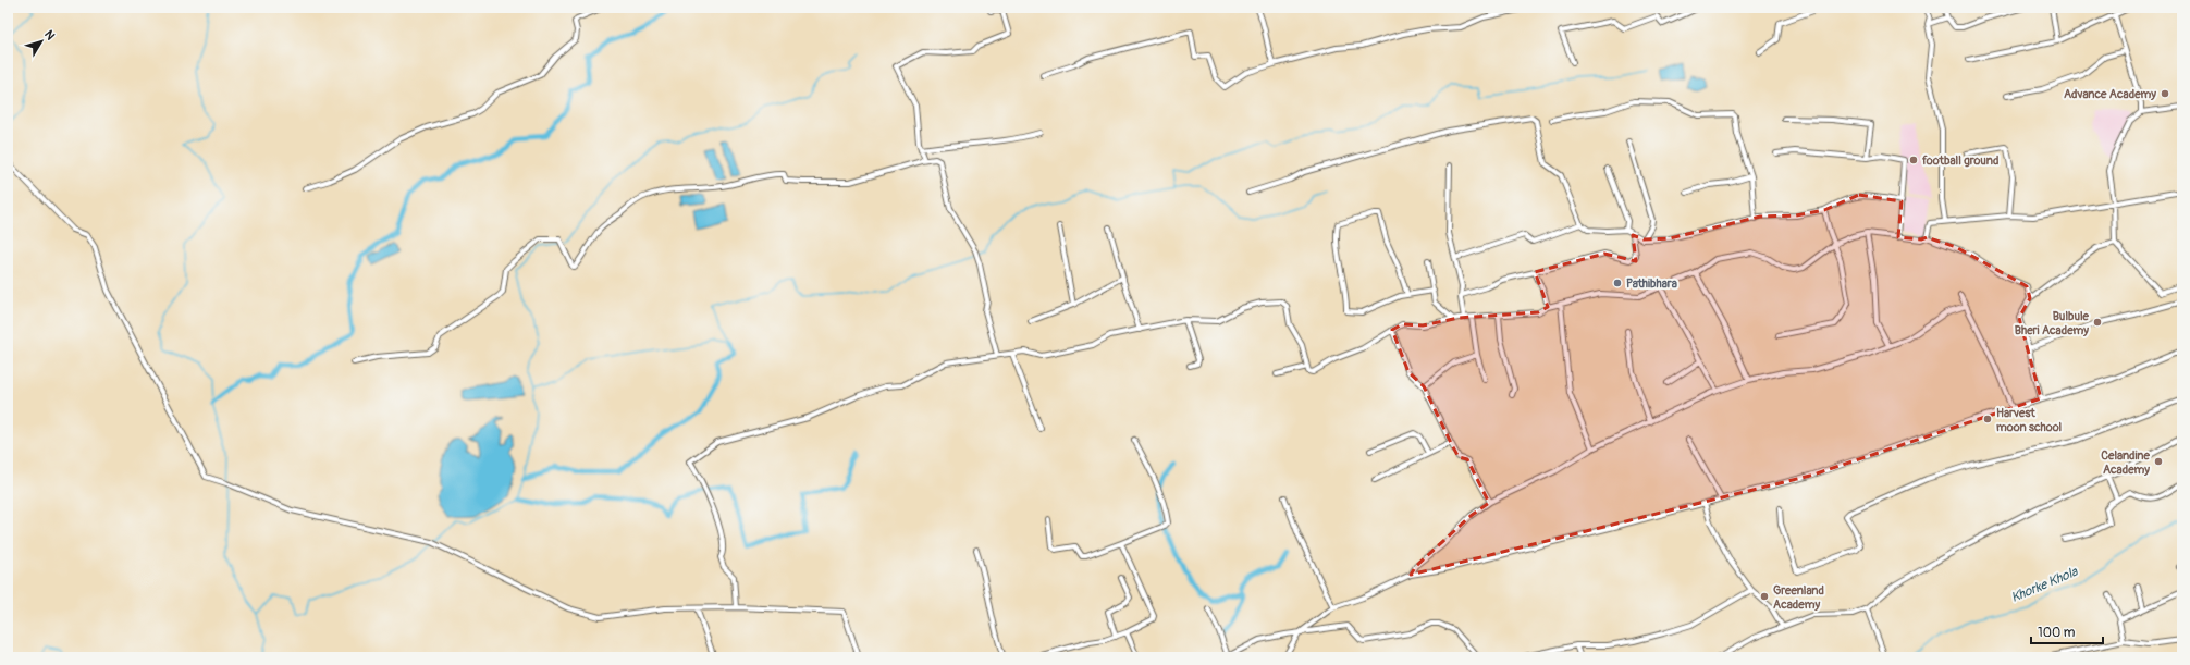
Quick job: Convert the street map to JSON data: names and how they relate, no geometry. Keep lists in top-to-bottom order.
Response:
{
  "water": ["Khorke Khola"],
  "places": [
    "Advance Academy",
    "football ground",
    "Pathibhara",
    "Bulbule Bheri Academy",
    "Harvest moon school",
    "Celandine Academy",
    "Greenland Academy"
  ],
  "scale_bar": "100 m",
  "north": "top right"
}
